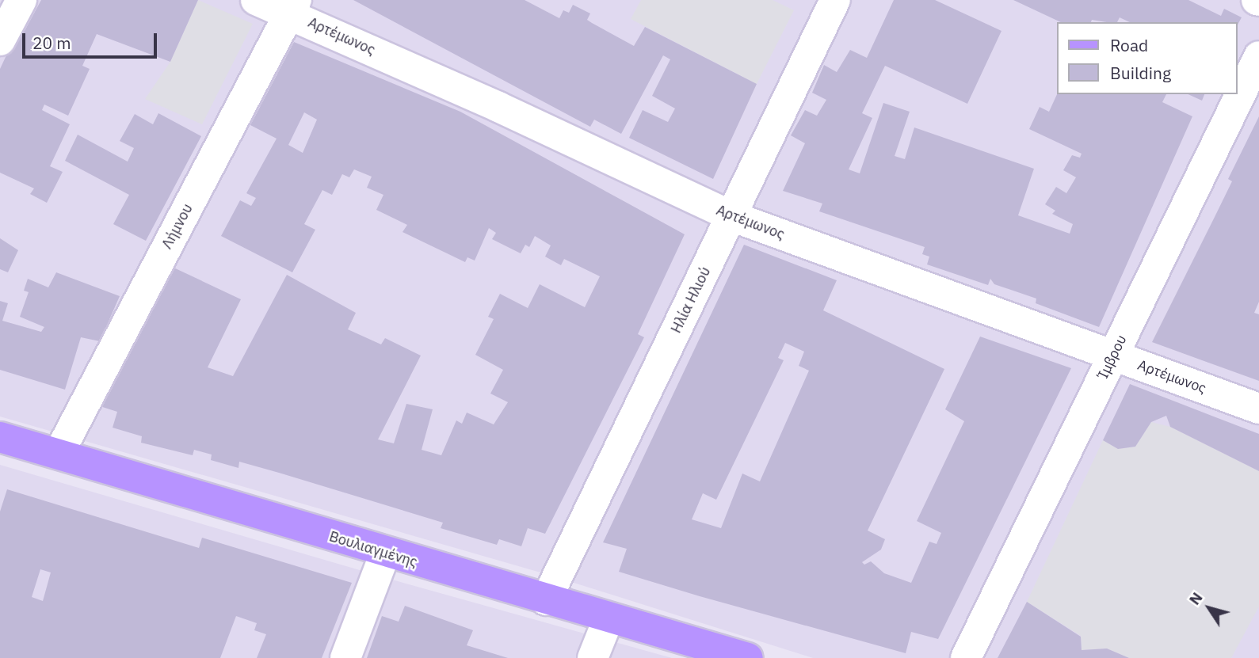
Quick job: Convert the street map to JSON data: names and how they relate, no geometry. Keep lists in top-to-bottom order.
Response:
{
  "streets": {
    "main road": ["Βουλιαγμένης"],
    "street": [
      "Αρτέμωνος",
      "Λήμνου",
      "Ηλία Ηλιού",
      "Ίμβρου"
    ]
  },
  "crossings": [
    ["Αρτέμωνος", "Λήμνου"],
    ["Αρτέμωνος", "Ηλία Ηλιού"],
    ["Αρτέμωνος", "Ίμβρου"],
    ["Λήμνου", "Βουλιαγμένης"],
    ["Ηλία Ηλιού", "Βουλιαγμένης"]
  ],
  "legend": ["Road", "Building"],
  "scale_bar": "20 m",
  "north": "top left"
}
